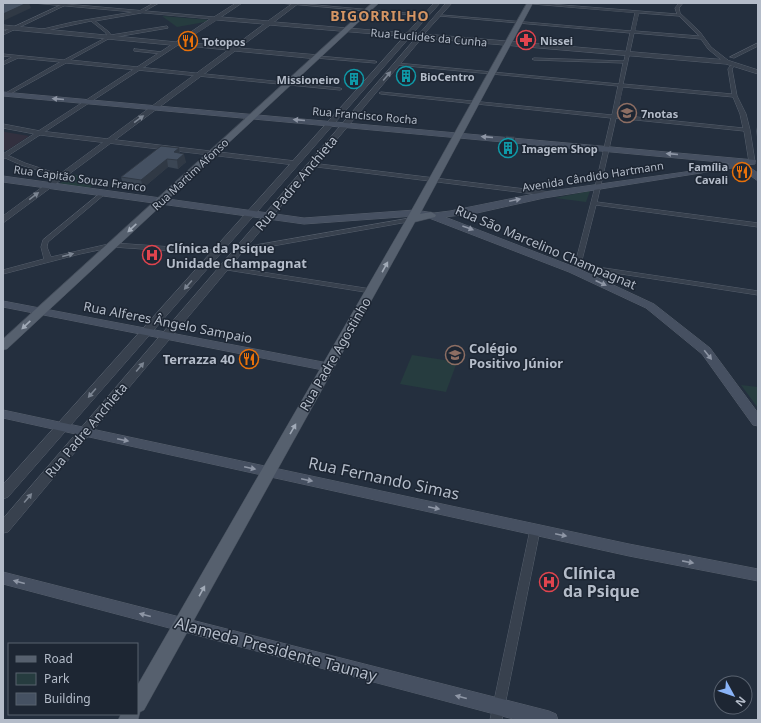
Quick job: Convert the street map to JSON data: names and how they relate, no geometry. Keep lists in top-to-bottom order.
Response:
{
  "streets": {
    "main road": [
      "Rua Francisco Rocha",
      "Rua Martim Afonso",
      "Avenida Cândido Hartmann",
      "Rua Capitão Souza Franco",
      "Rua São Marcelino Champagnat",
      "Rua Alferes Ângelo Sampaio",
      "Rua Padre Agostinho",
      "Rua Fernando Simas",
      "Alameda Presidente Taunay"
    ],
    "street": ["Rua Euclides da Cunha", "Rua Padre Anchieta"]
  },
  "crossings": [
    ["Rua Euclides da Cunha", "Rua Martim Afonso"],
    ["Rua Euclides da Cunha", "Rua Padre Agostinho"],
    ["Rua Francisco Rocha", "Rua Martim Afonso"],
    ["Rua Francisco Rocha", "Avenida Cândido Hartmann"],
    ["Rua Francisco Rocha", "Rua Padre Anchieta"],
    ["Rua Francisco Rocha", "Rua Padre Agostinho"],
    ["Rua Martim Afonso", "Rua Capitão Souza Franco"],
    ["Rua Martim Afonso", "Rua Alferes Ângelo Sampaio"],
    ["Avenida Cândido Hartmann", "Rua São Marcelino Champagnat"],
    ["Rua Capitão Souza Franco", "Rua Padre Anchieta"],
    ["Rua Capitão Souza Franco", "Rua Padre Agostinho"],
    ["Rua Padre Anchieta", "Rua Alferes Ângelo Sampaio"],
    ["Rua Padre Anchieta", "Rua Fernando Simas"],
    ["Rua Alferes Ângelo Sampaio", "Rua Padre Agostinho"],
    ["Rua Padre Agostinho", "Rua Fernando Simas"],
    ["Rua Padre Agostinho", "Alameda Presidente Taunay"]
  ],
  "one_way": [
    "Rua Francisco Rocha",
    "Avenida Cândido Hartmann",
    "Rua São Marcelino Champagnat",
    "Rua Padre Agostinho",
    "Rua Fernando Simas",
    "Alameda Presidente Taunay"
  ],
  "districts": ["BIGORRILHO"],
  "places": {
    "pharmacy": ["Nissei"],
    "restaurant": ["Totopos", "Família Cavali", "Terrazza 40"],
    "building": ["BioCentro", "Missioneiro", "Imagem Shop"],
    "school or university": ["7notas", "Colégio Positivo Júnior"],
    "hospital": ["Clínica da Psique Unidade Champagnat", "Clínica da Psique"]
  },
  "legend": ["Road", "Park", "Building"],
  "north": "bottom right"
}
